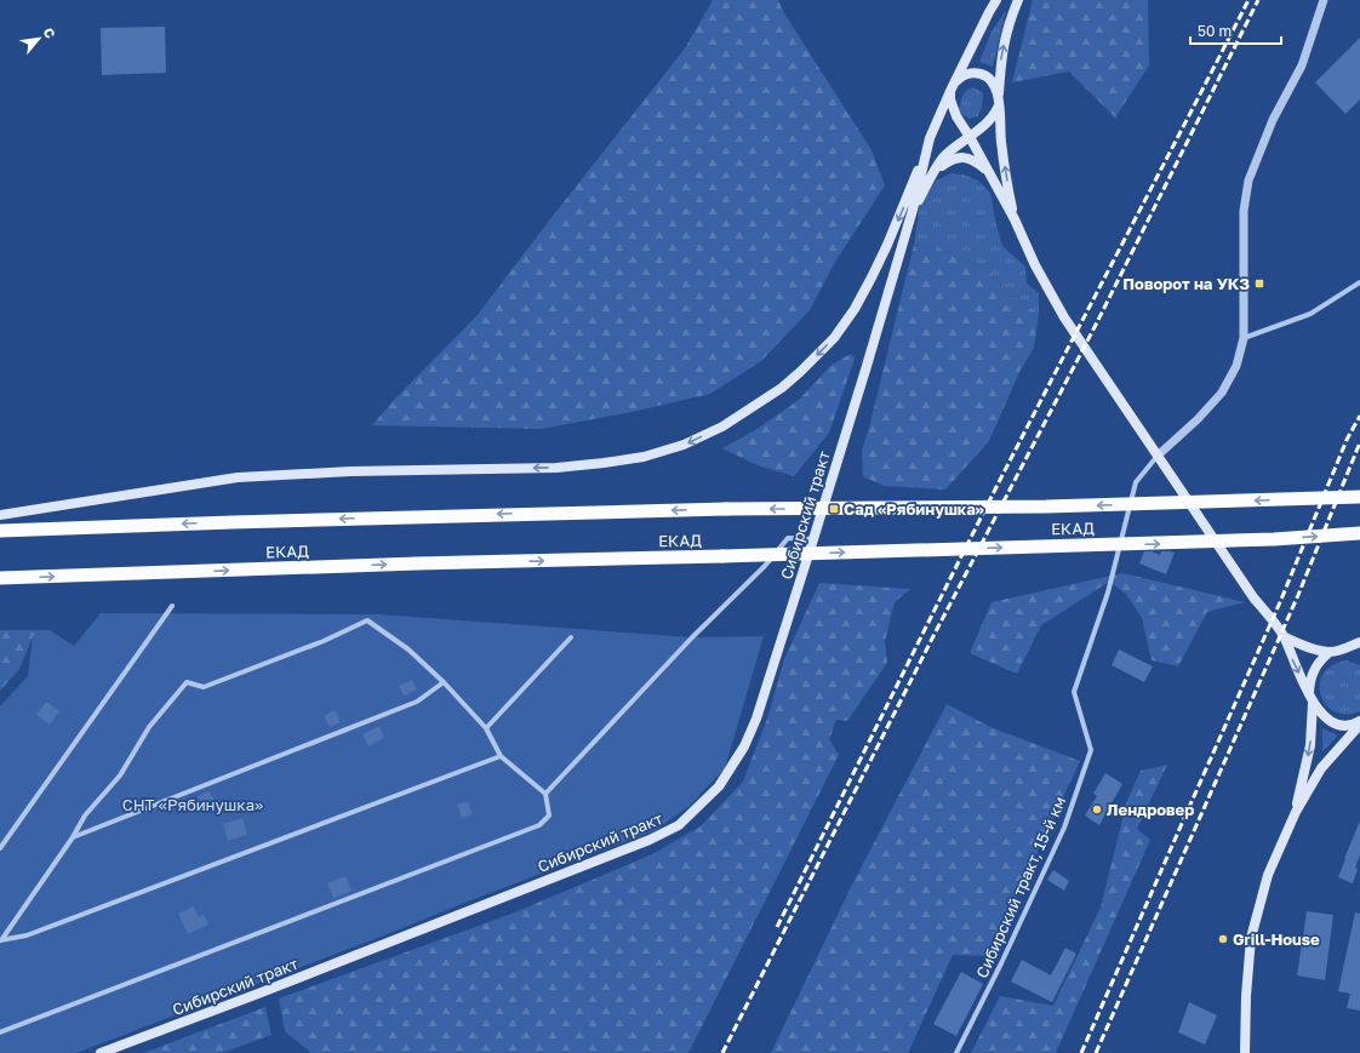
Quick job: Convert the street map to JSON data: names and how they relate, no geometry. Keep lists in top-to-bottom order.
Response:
{
  "streets": {
    "highway": ["ЕКАД"],
    "main road": ["Сибирский тракт"],
    "street": ["Сибирский тракт, 15-й км"]
  },
  "parks": ["СНТ «Рябинушка»"],
  "places": {
    "transit": ["Поворот на УКЗ", "Сад «Рябинушка»"],
    "other": ["Лендровер", "Grill-House"]
  },
  "scale_bar": "50 m",
  "north": "top right"
}
